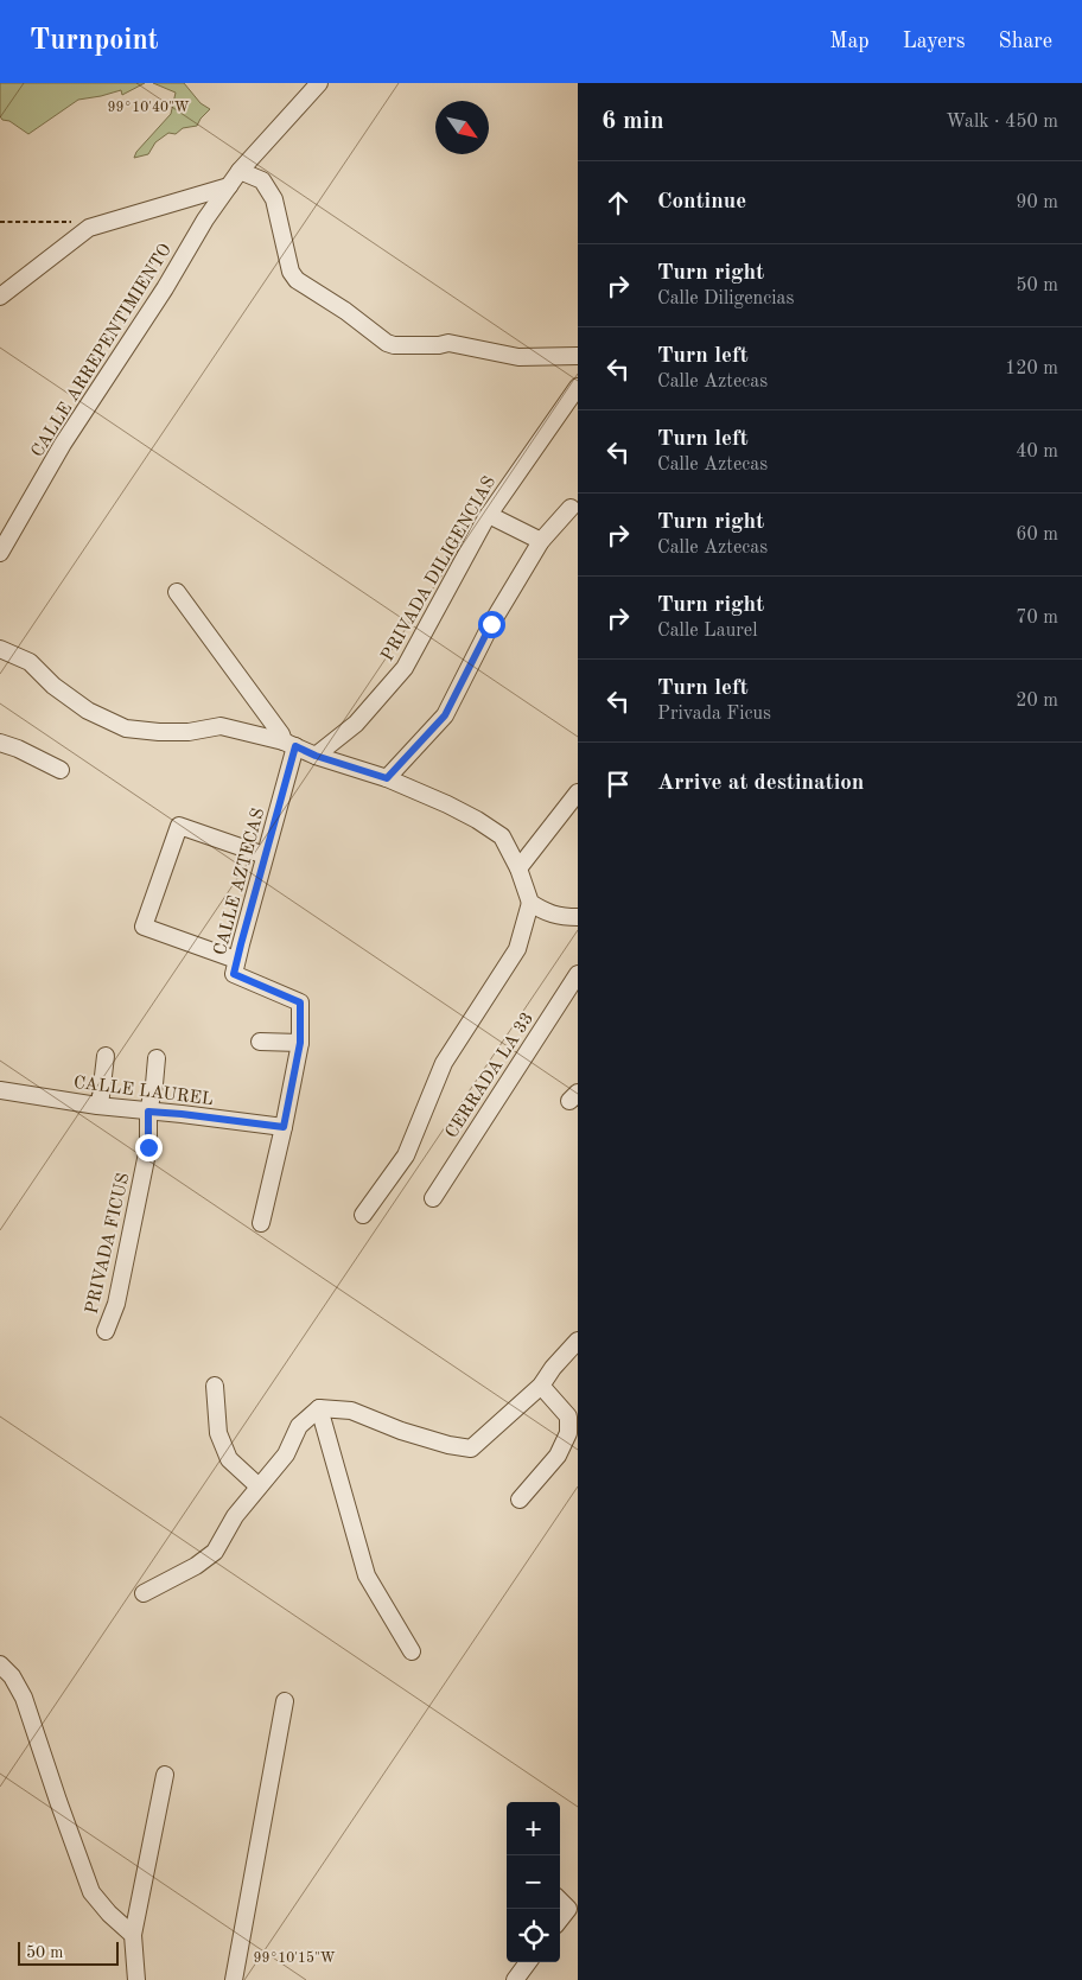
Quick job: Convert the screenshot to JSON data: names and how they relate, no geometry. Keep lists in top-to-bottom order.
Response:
{
  "streets": {
    "street": [
      "CALLE ARREPENTIMIENTO",
      "PRIVADA DILIGENCIAS",
      "CALLE AZTECAS",
      "CERRADA LA 33",
      "CALLE LAUREL",
      "PRIVADA FICUS"
    ]
  },
  "crossings": [
    ["CALLE AZTECAS", "CALLE LAUREL"],
    ["CALLE LAUREL", "PRIVADA FICUS"]
  ],
  "scale_bar": "50 m",
  "north": "bottom right",
  "page": {
    "header": "Turnpoint",
    "nav": ["Map", "Layers", "Share"],
    "heading": ["6 min", "Walk · 450 m"],
    "list": [
      ["Continue", "90 m"],
      ["Turn right", "Calle Diligencias", "50 m"],
      ["Turn left", "Calle Aztecas", "120 m"],
      ["Turn left", "Calle Aztecas", "40 m"],
      ["Turn right", "Calle Aztecas", "60 m"],
      ["Turn right", "Calle Laurel", "70 m"],
      ["Turn left", "Privada Ficus", "20 m"],
      "Arrive at destination"
    ],
    "map_buttons": ["+", "−"],
    "scale": "50 m"
  },
  "coordinates": ["99°10'40\"W", "99°10'15\"W"]
}
